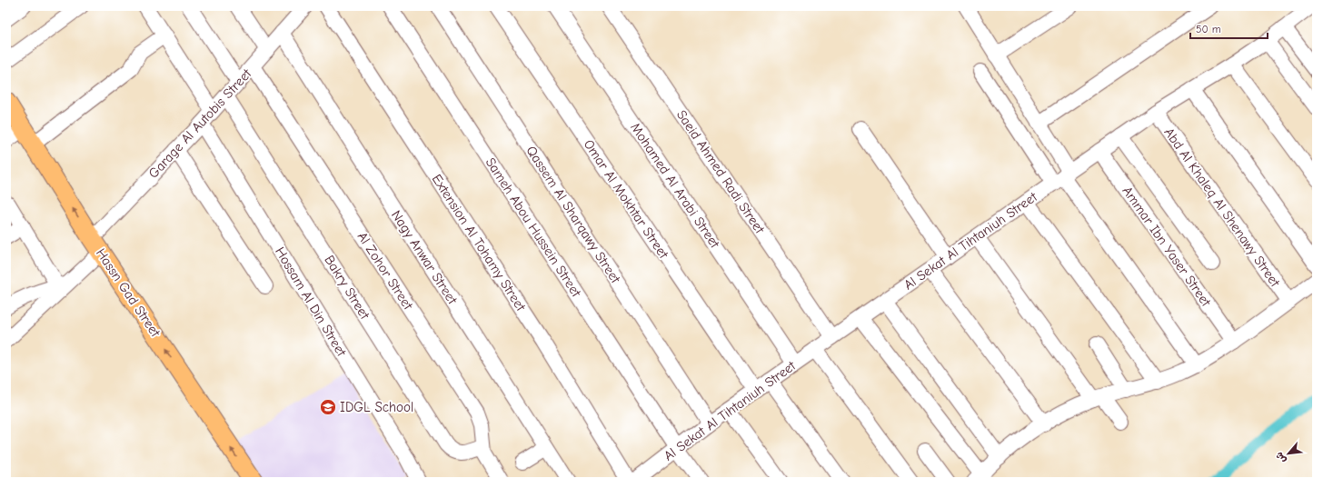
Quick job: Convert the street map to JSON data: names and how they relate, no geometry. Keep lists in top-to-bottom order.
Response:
{
  "streets": {
    "main road": ["Hassn Gad Street"],
    "street": [
      "Garage Al Autobis Street",
      "Saeid Ahmed Radi Street",
      "Mohamed Al Arabi Street",
      "Omar Al Mokhtar Street",
      "Abd Al Khaleq Al Shenawy Street",
      "Qassem Al Sharqawy Street",
      "Sameh Abou Hussein Street",
      "Al Sekat Al Tihtaniuh Street",
      "Extension Al Tohamy Street",
      "Ammar Ibn Yaser Street",
      "Nagy Anwar Street",
      "Al Zohor Street",
      "Bakry Street",
      "Hossam Al Din Street"
    ]
  },
  "crossings": [
    ["Garage Al Autobis Street", "Nagy Anwar Street"],
    ["Garage Al Autobis Street", "Al Zohor Street"],
    ["Garage Al Autobis Street", "Bakry Street"],
    ["Garage Al Autobis Street", "Hassn Gad Street"],
    ["Garage Al Autobis Street", "Hossam Al Din Street"],
    ["Saeid Ahmed Radi Street", "Al Sekat Al Tihtaniuh Street"],
    ["Mohamed Al Arabi Street", "Al Sekat Al Tihtaniuh Street"],
    ["Omar Al Mokhtar Street", "Al Sekat Al Tihtaniuh Street"],
    ["Abd Al Khaleq Al Shenawy Street", "Al Sekat Al Tihtaniuh Street"],
    ["Qassem Al Sharqawy Street", "Al Sekat Al Tihtaniuh Street"],
    ["Sameh Abou Hussein Street", "Al Sekat Al Tihtaniuh Street"],
    ["Al Sekat Al Tihtaniuh Street", "Extension Al Tohamy Street"],
    ["Al Sekat Al Tihtaniuh Street", "Ammar Ibn Yaser Street"],
    ["Al Zohor Street", "Bakry Street"]
  ],
  "one_way": ["Hassn Gad Street"],
  "places": {
    "school or university": ["IDGL School"]
  },
  "scale_bar": "50 m",
  "north": "bottom left"
}
